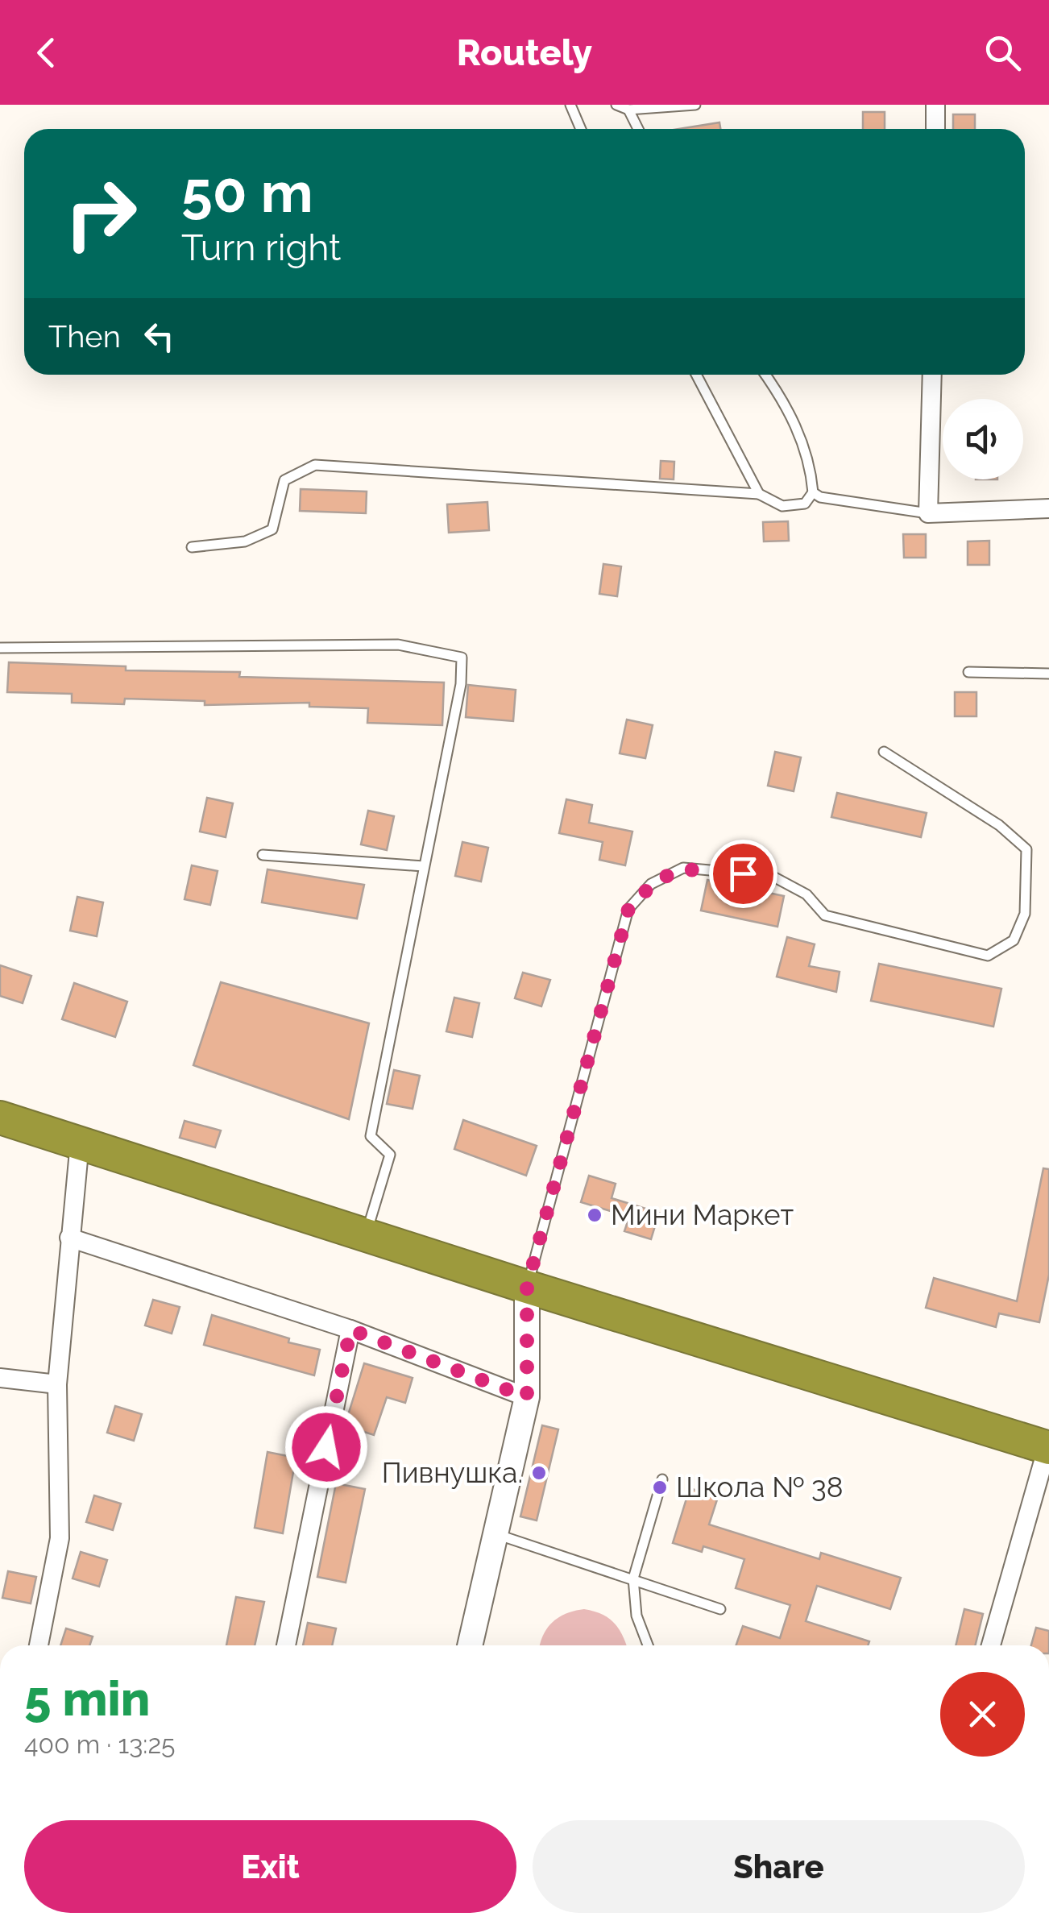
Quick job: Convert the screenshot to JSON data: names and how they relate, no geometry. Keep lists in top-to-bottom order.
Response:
{
  "places": ["Мини Маркет", "Пивнушка.", "Школа № 38"],
  "page": {
    "header": "Routely",
    "turn": ["50 m", "Turn right"],
    "then": "Then",
    "heading": ["5 min", "400 m · 13:25"],
    "buttons": ["Exit", "Share"]
  }
}
